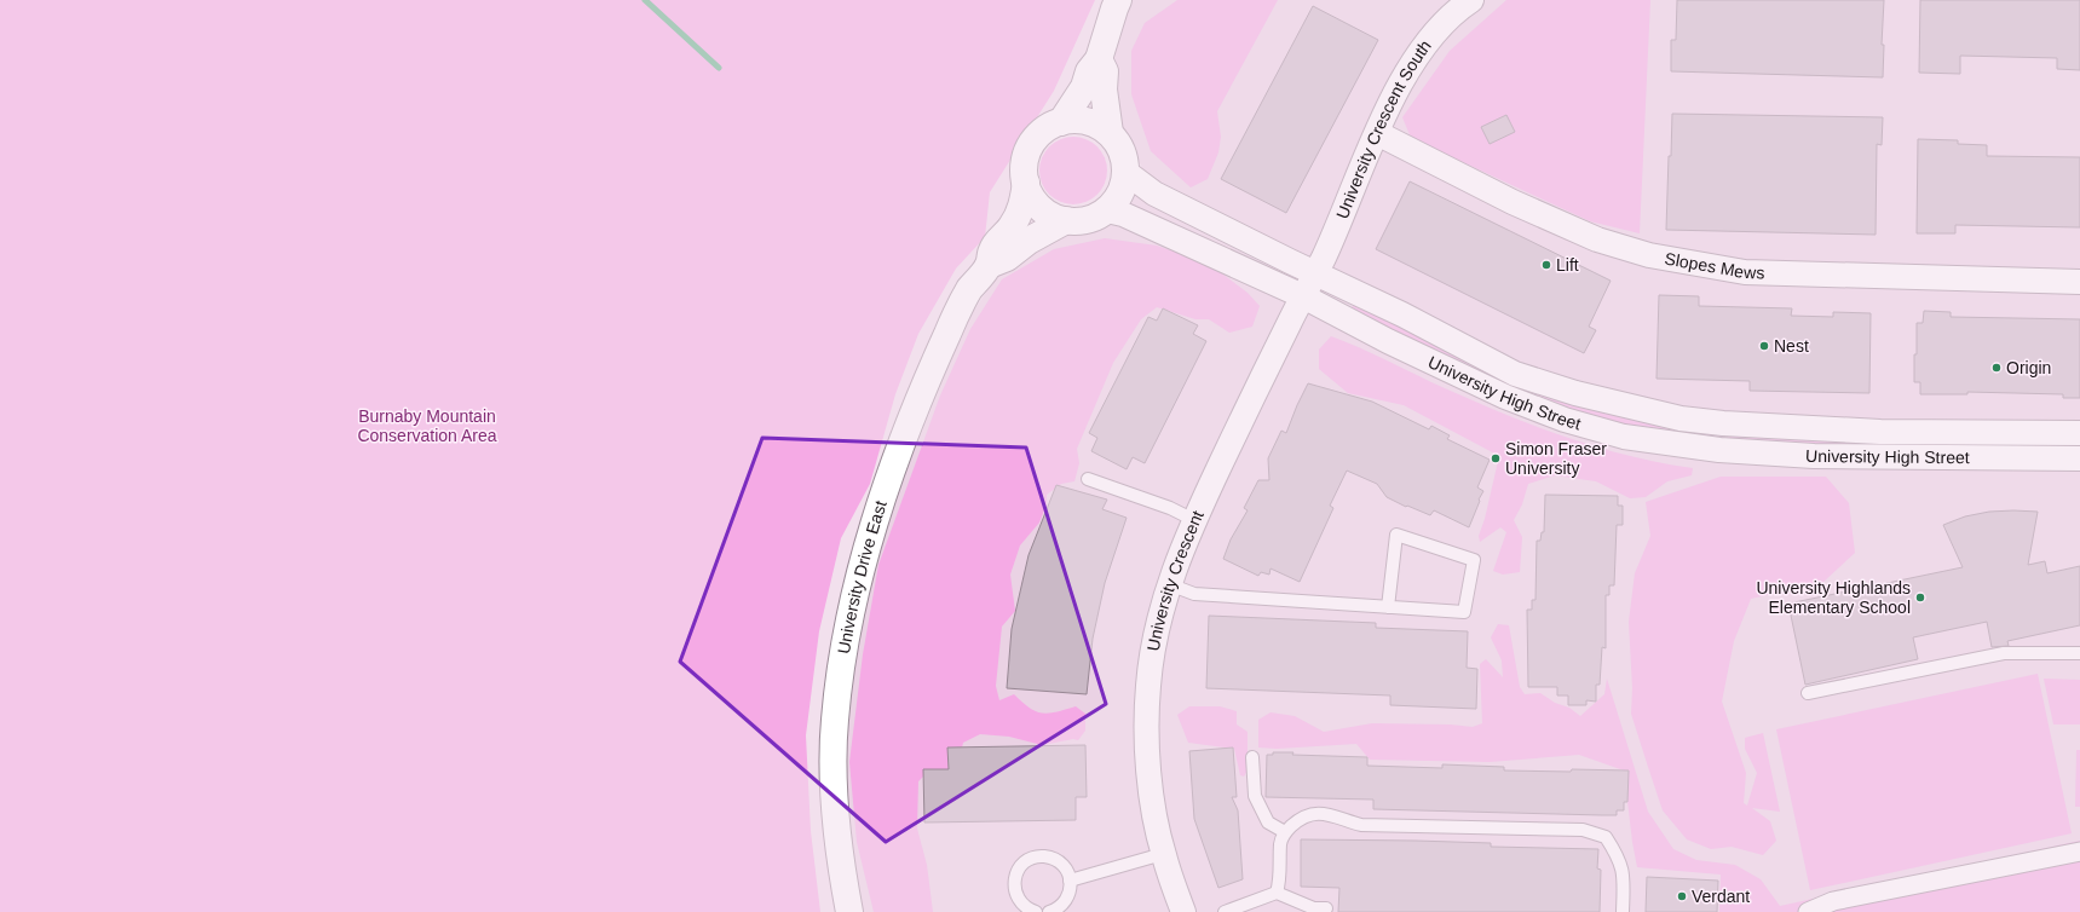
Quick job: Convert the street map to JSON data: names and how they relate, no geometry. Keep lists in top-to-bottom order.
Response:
{
  "streets": {
    "street": [
      "University Crescent South",
      "Slopes Mews",
      "University High Street",
      "University Drive East",
      "University Crescent"
    ]
  },
  "crossings": [
    ["University Crescent South", "Slopes Mews"],
    ["University Crescent South", "University High Street"],
    ["University Crescent South", "University Crescent"],
    ["University High Street", "University Drive East"],
    ["University High Street", "University Crescent"]
  ],
  "parks": ["Burnaby Mountain Conservation Area"],
  "places": [
    "Lift",
    "Nest",
    "Origin",
    "Simon Fraser University",
    "University Highlands Elementary School",
    "Verdant"
  ]
}
